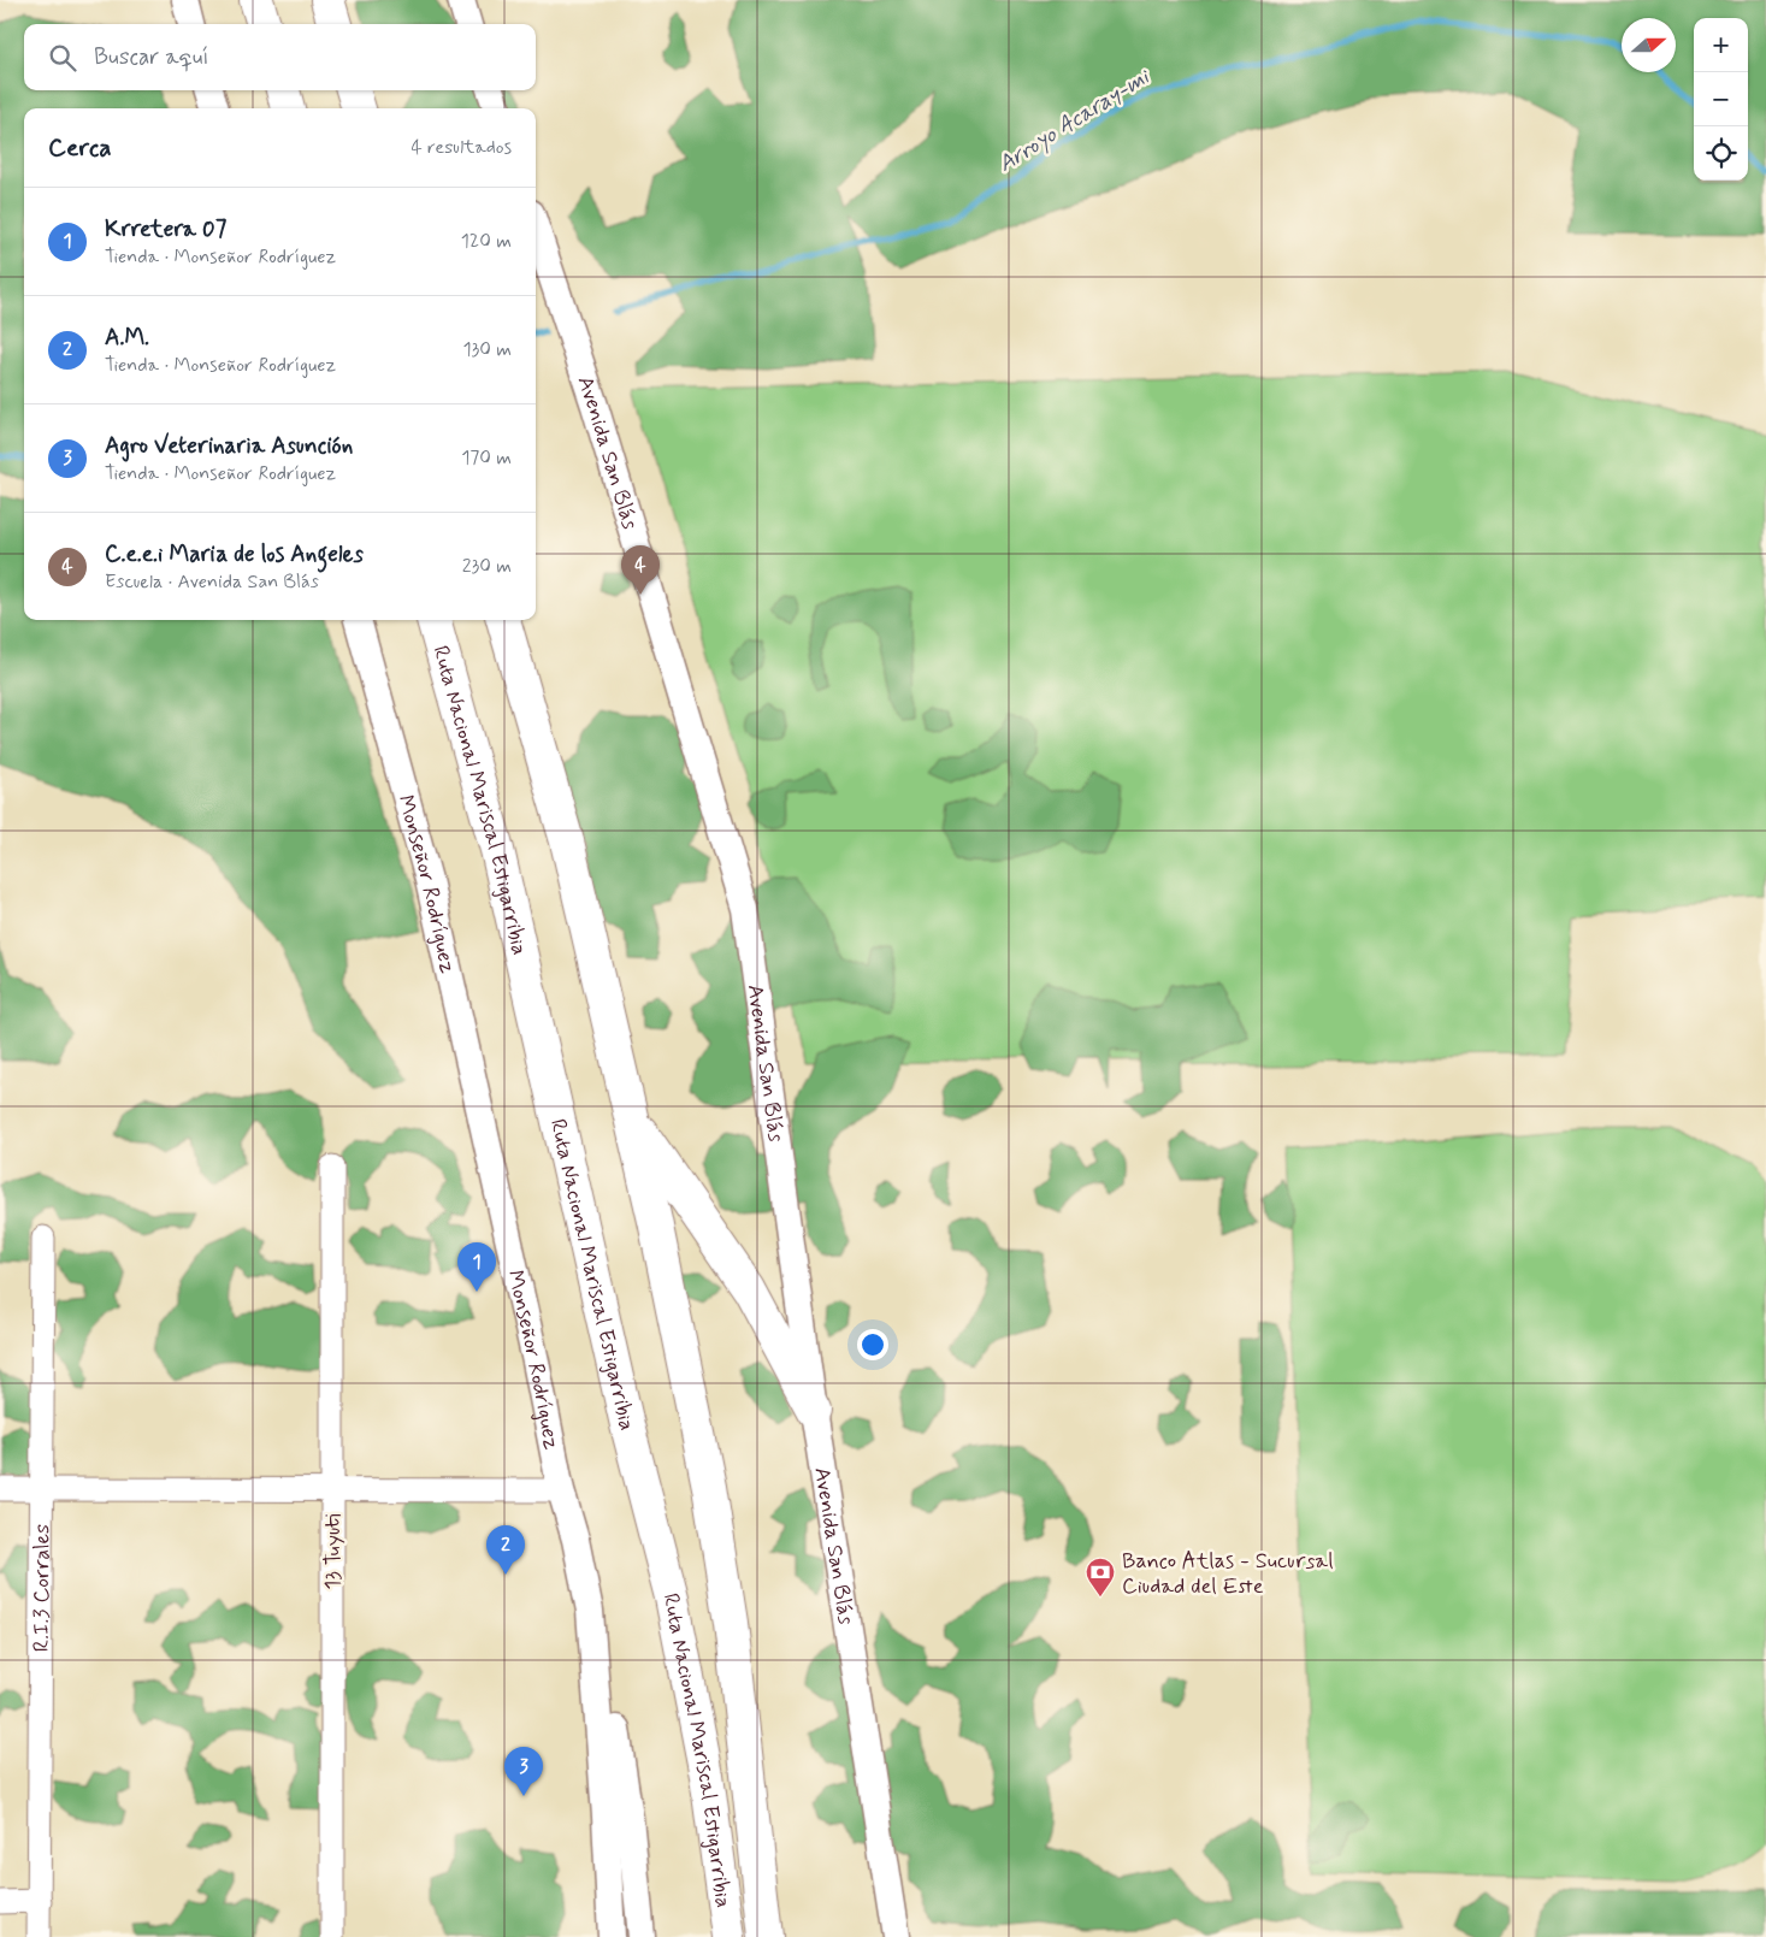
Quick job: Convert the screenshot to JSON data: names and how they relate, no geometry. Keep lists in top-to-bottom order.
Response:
{
  "streets": {
    "highway": ["Ruta Nacional Mariscal Estigarribia"],
    "street": [
      "Avenida San Blás",
      "Monseñor Rodríguez",
      "13 Tuyuti",
      "R.I.3 Corrales"
    ]
  },
  "water": ["Arroyo Acaray-mi"],
  "places": {
    "bank": ["Banco Atlas - Sucursal Ciudad del Este"]
  },
  "north": "right",
  "page": {
    "map_buttons": ["+", "−"],
    "search": "Buscar aquí",
    "heading": ["Cerca", "4 resultados"],
    "list": [
      {
        "mark": "1",
        "name": "Krretera 07",
        "note": "Tienda · Monseñor Rodríguez",
        "value": "120 m"
      },
      {
        "mark": "2",
        "name": "A.M.",
        "note": "Tienda · Monseñor Rodríguez",
        "value": "130 m"
      },
      {
        "mark": "3",
        "name": "Agro Veterinaria Asunción",
        "note": "Tienda · Monseñor Rodríguez",
        "value": "170 m"
      },
      {
        "mark": "4",
        "name": "C.e.e.i Maria de los Angeles",
        "note": "Escuela · Avenida San Blás",
        "value": "230 m"
      }
    ],
    "pins": [
      "4",
      "1",
      "2",
      "3"
    ]
  }
}
